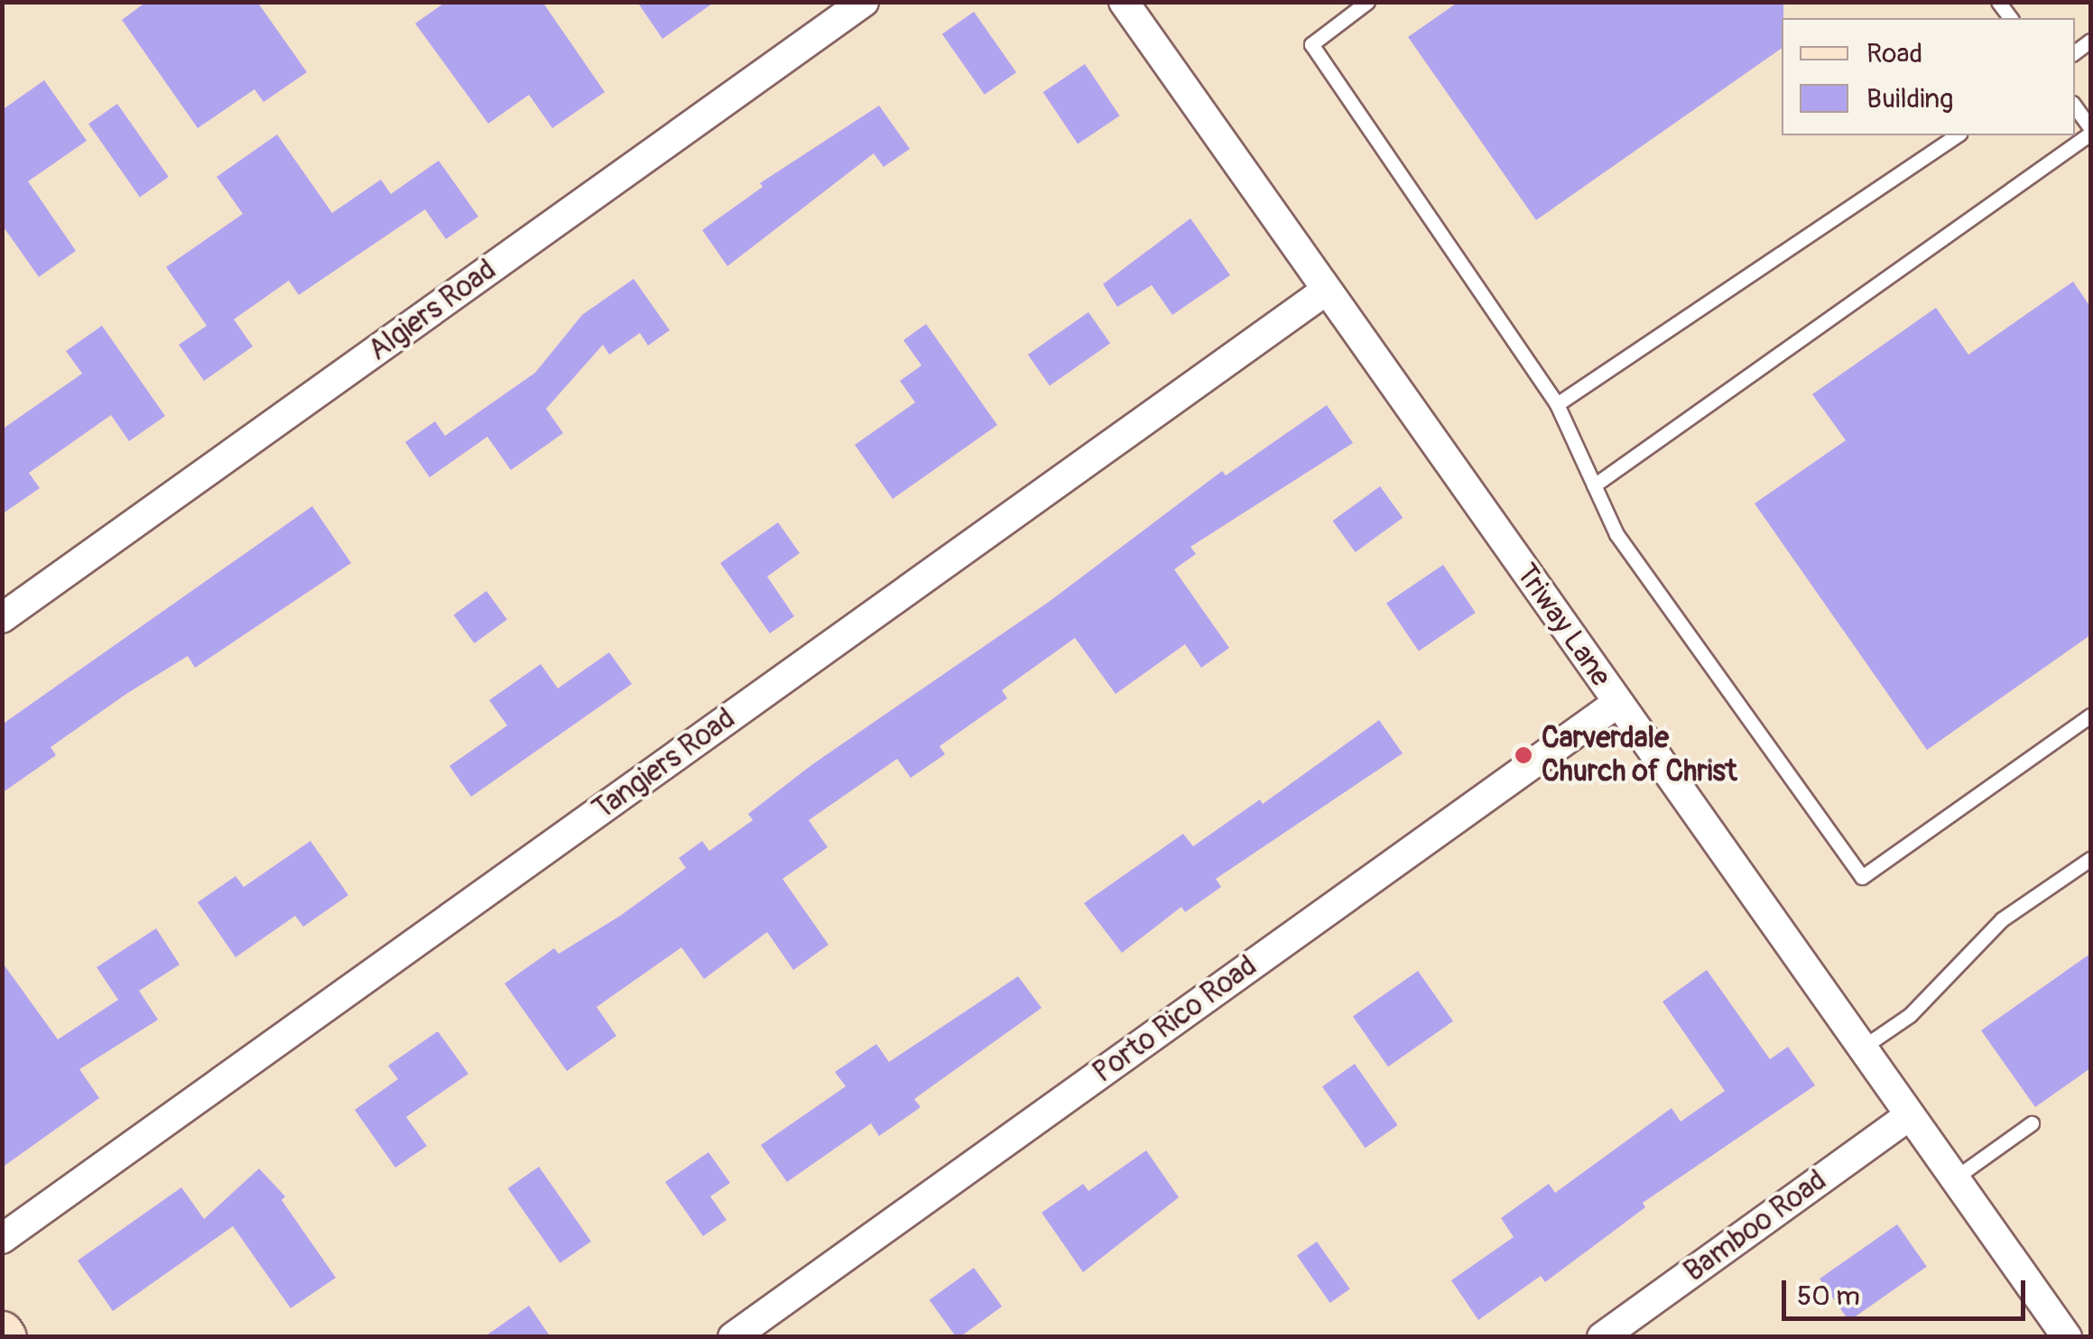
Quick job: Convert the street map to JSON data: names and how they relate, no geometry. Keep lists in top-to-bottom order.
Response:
{
  "streets": {
    "street": [
      "Algiers Road",
      "Triway Lane",
      "Tangiers Road",
      "Porto Rico Road",
      "Bamboo Road"
    ]
  },
  "crossings": [
    ["Triway Lane", "Tangiers Road"],
    ["Triway Lane", "Porto Rico Road"],
    ["Triway Lane", "Bamboo Road"]
  ],
  "places": ["Carverdale Church of Christ"],
  "legend": ["Road", "Building"],
  "scale_bar": "50 m"
}
